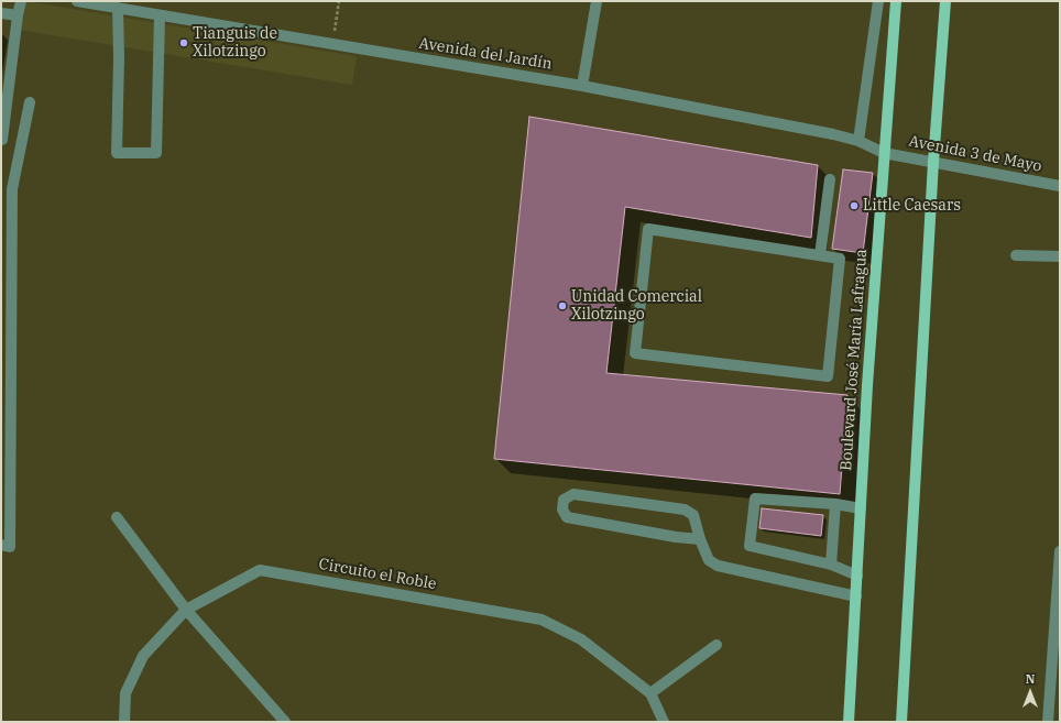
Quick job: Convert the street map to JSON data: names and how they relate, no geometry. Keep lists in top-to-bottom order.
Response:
{
  "streets": {
    "main road": ["Boulevard José María Lafragua"],
    "street": ["Avenida del Jardín", "Avenida 3 de Mayo", "Circuito el Roble"]
  },
  "crossings": [
    ["Avenida del Jardín", "Avenida 3 de Mayo"],
    ["Avenida del Jardín", "Boulevard José María Lafragua"],
    ["Avenida 3 de Mayo", "Boulevard José María Lafragua"]
  ],
  "places": ["Tianguis de Xilotzingo", "Little Caesars", "Unidad Comercial Xilotzingo"],
  "north": "top"
}
